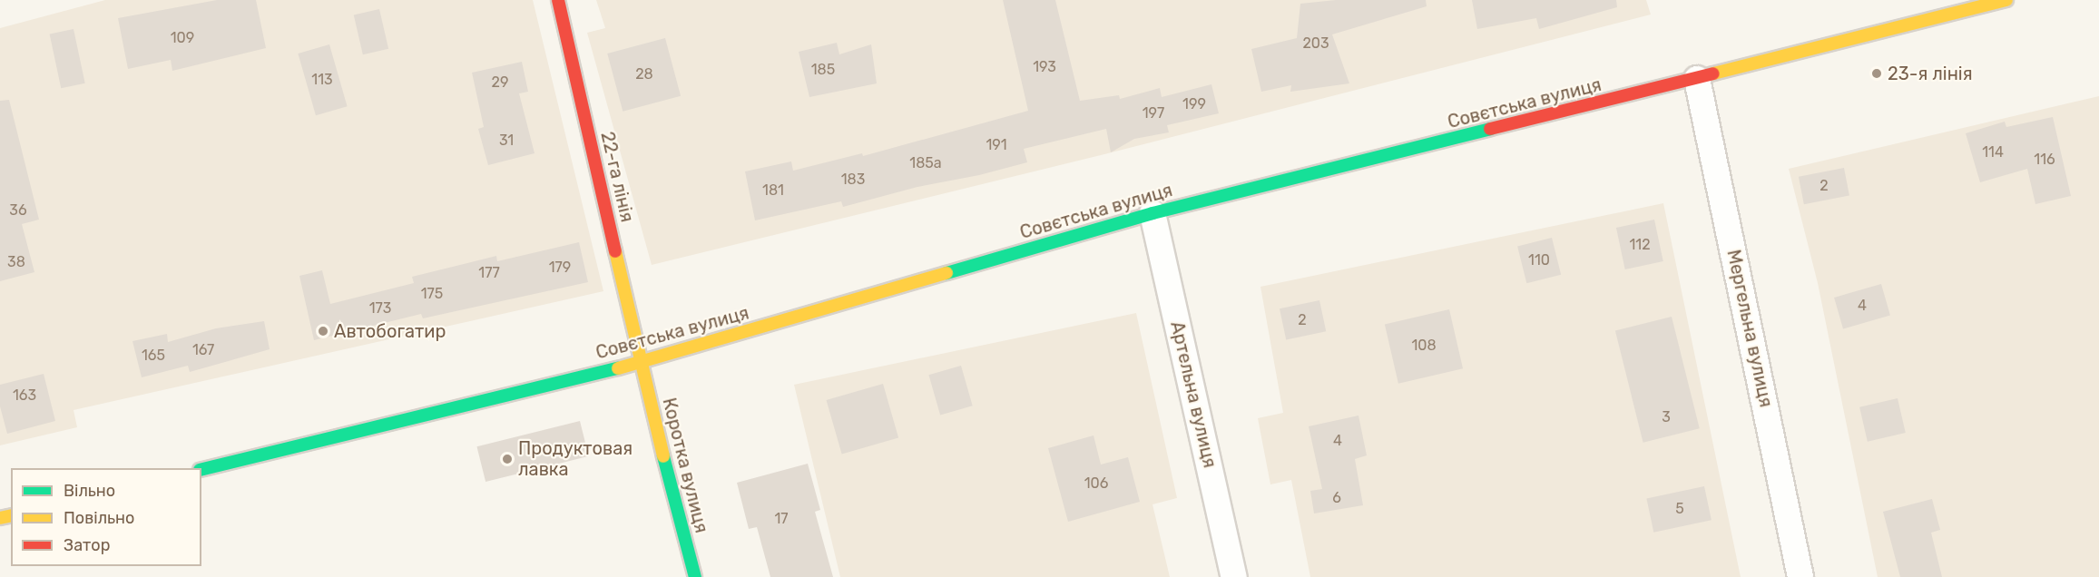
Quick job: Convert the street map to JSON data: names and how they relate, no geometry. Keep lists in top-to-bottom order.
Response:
{
  "streets": {
    "main road": ["Совєтська вулиця", "22-га лінія", "Коротка вулиця"],
    "street": ["Мергельна вулиця", "Артельна вулиця"]
  },
  "crossings": [
    ["Совєтська вулиця", "22-га лінія"],
    ["Совєтська вулиця", "Мергельна вулиця"],
    ["Совєтська вулиця", "Артельна вулиця"],
    ["Совєтська вулиця", "Коротка вулиця"],
    ["22-га лінія", "Коротка вулиця"]
  ],
  "places": ["23-я лінія", "Автобогатир", "Продуктовая лавка"],
  "house_numbers": [
    "109",
    "203",
    "193",
    "185",
    "28",
    "113",
    "29",
    "199",
    "197",
    "31",
    "191",
    "114",
    "116",
    "185а",
    "183",
    "2",
    "181",
    "36",
    "112",
    "110",
    "38",
    "179",
    "177",
    "175",
    "4",
    "173",
    "2",
    "108",
    "167",
    "165",
    "163",
    "3",
    "4",
    "106",
    "6",
    "5",
    "17"
  ],
  "legend": ["Вільно", "Повільно", "Затор"]
}
